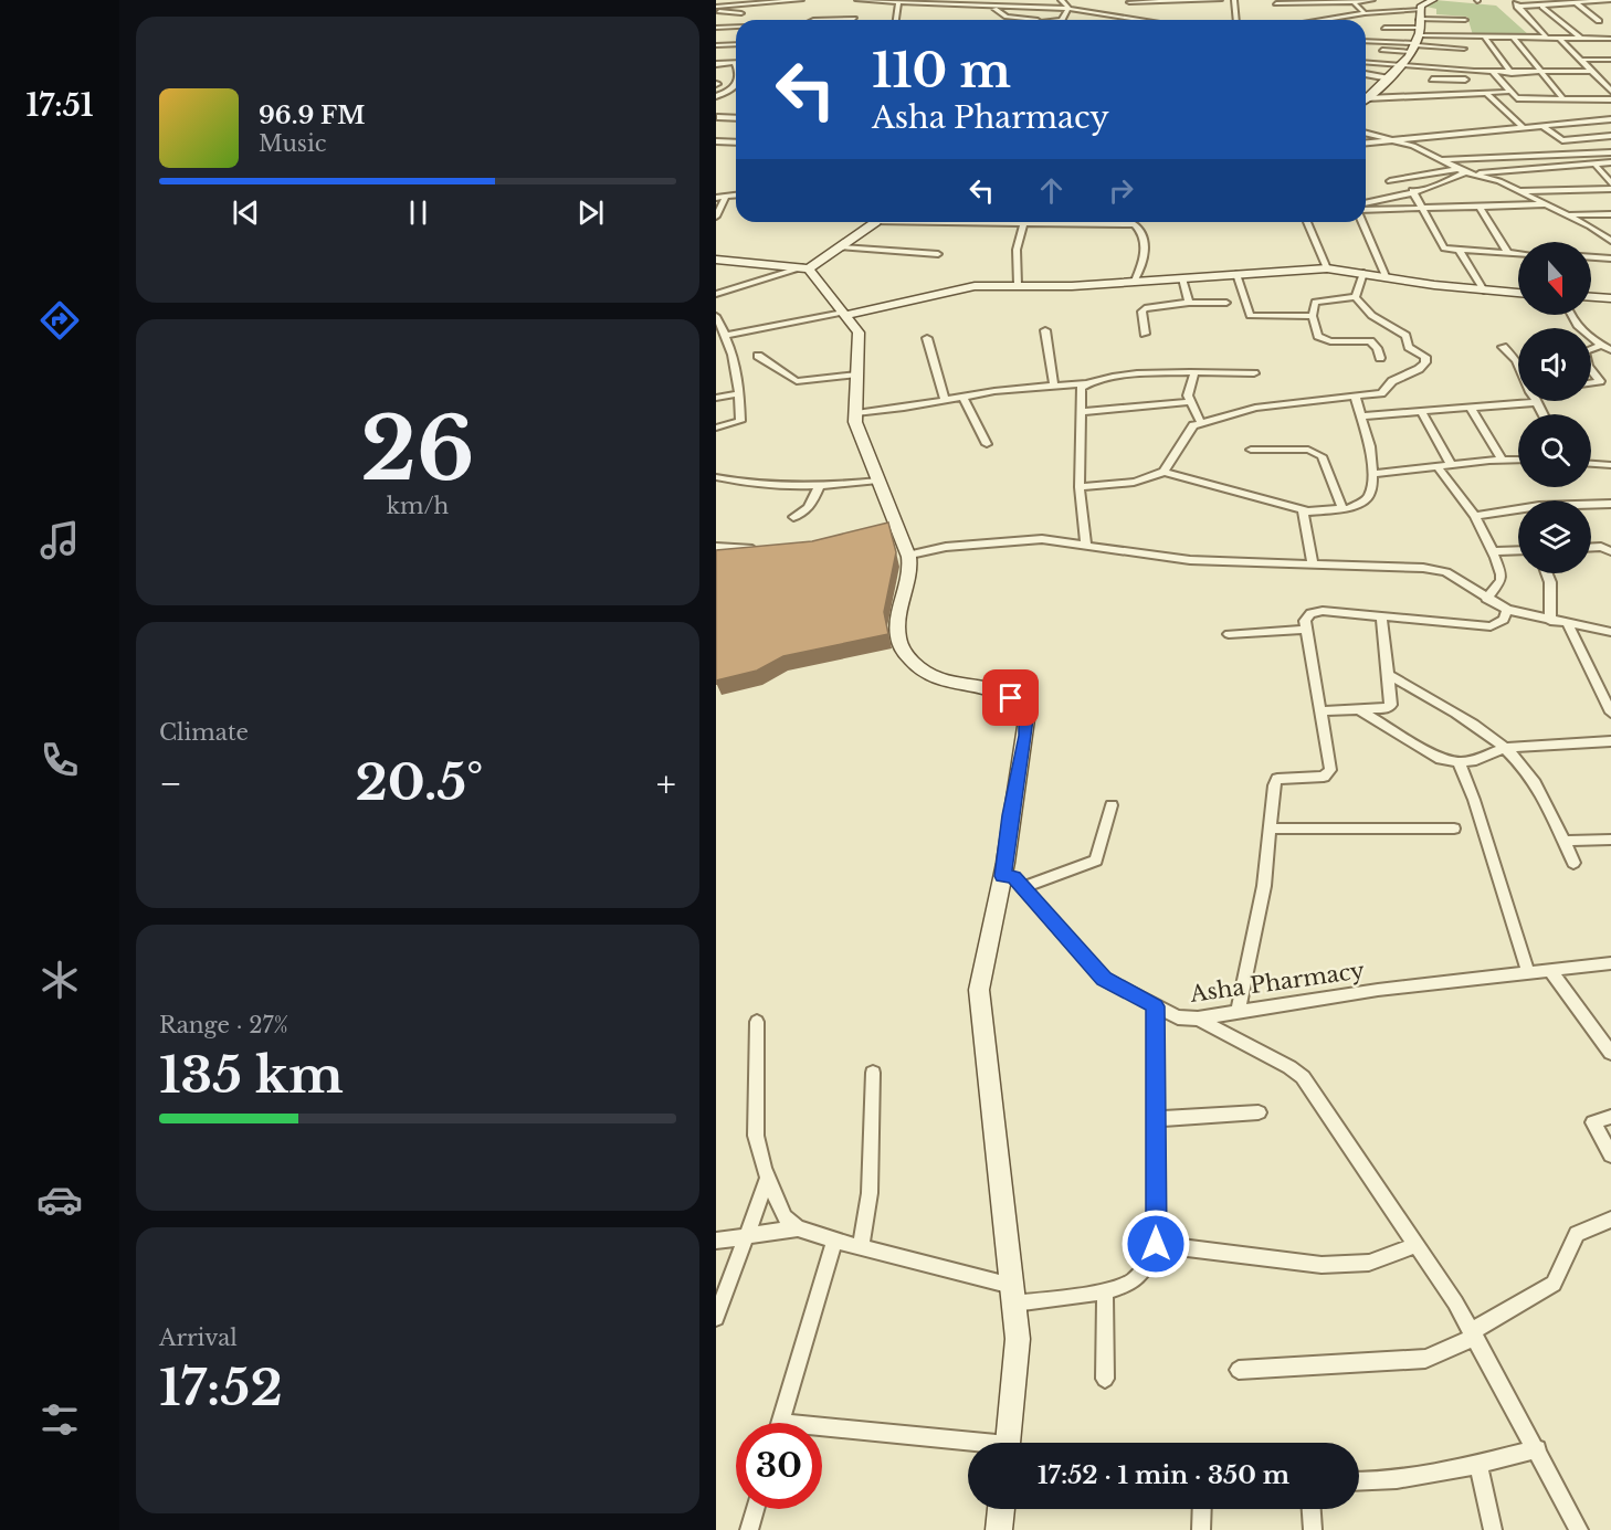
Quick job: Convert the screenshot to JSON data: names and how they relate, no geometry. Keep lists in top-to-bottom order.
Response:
{
  "streets": {
    "street": ["Asha Pharmacy"]
  },
  "north": "bottom",
  "page": {
    "tabs": "17:51",
    "turn": ["110 m", "Asha Pharmacy"],
    "song": ["96.9 FM", "Music"],
    "tile": [
      ["26", "km/h"],
      "Climate",
      ["Range · 27%", "135 km"],
      ["Arrival", "17:52"]
    ],
    "heat": ["−", "20.5°", "+"],
    "limit": "30",
    "trip": "17:52 · 1 min · 350 m"
  }
}
